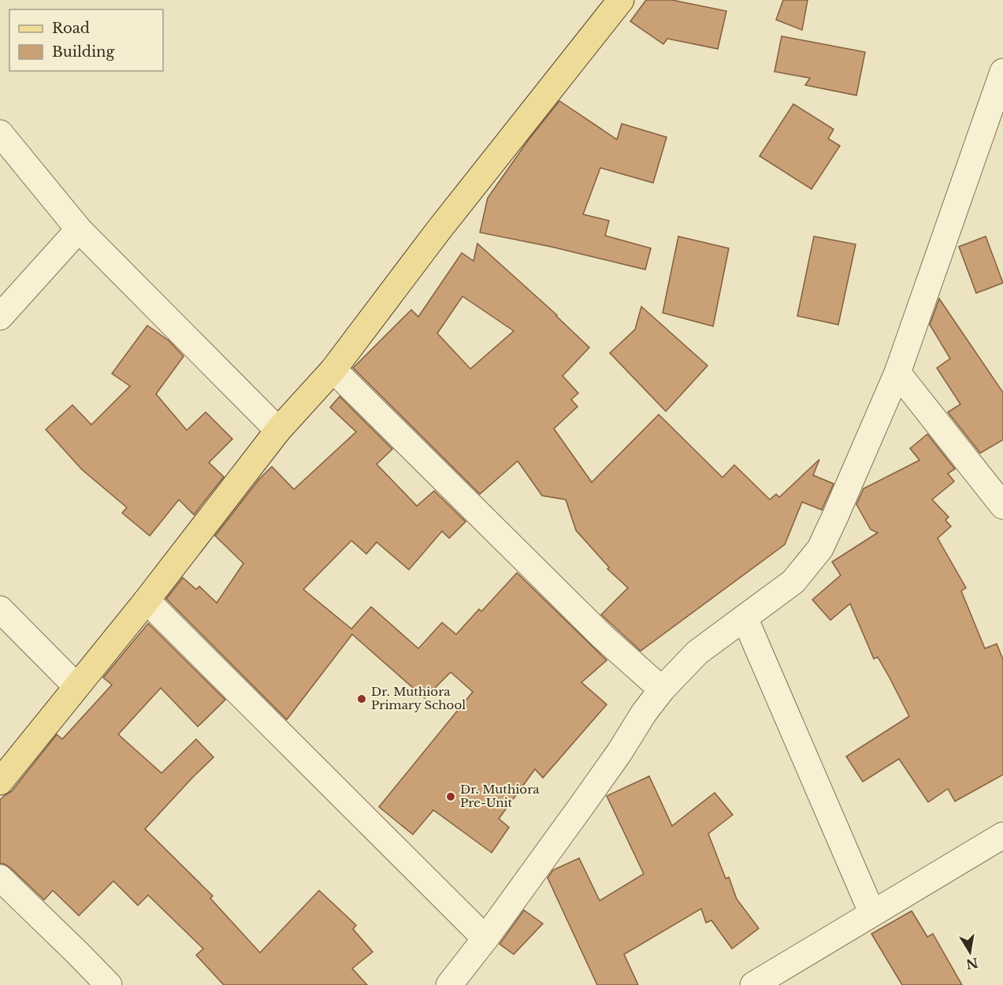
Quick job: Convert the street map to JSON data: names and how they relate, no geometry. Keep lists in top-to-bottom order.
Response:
{
  "places": ["Dr. Muthiora Primary School", "Dr. Muthiora Pre-Unit"],
  "legend": ["Road", "Building"],
  "north": "bottom"
}
